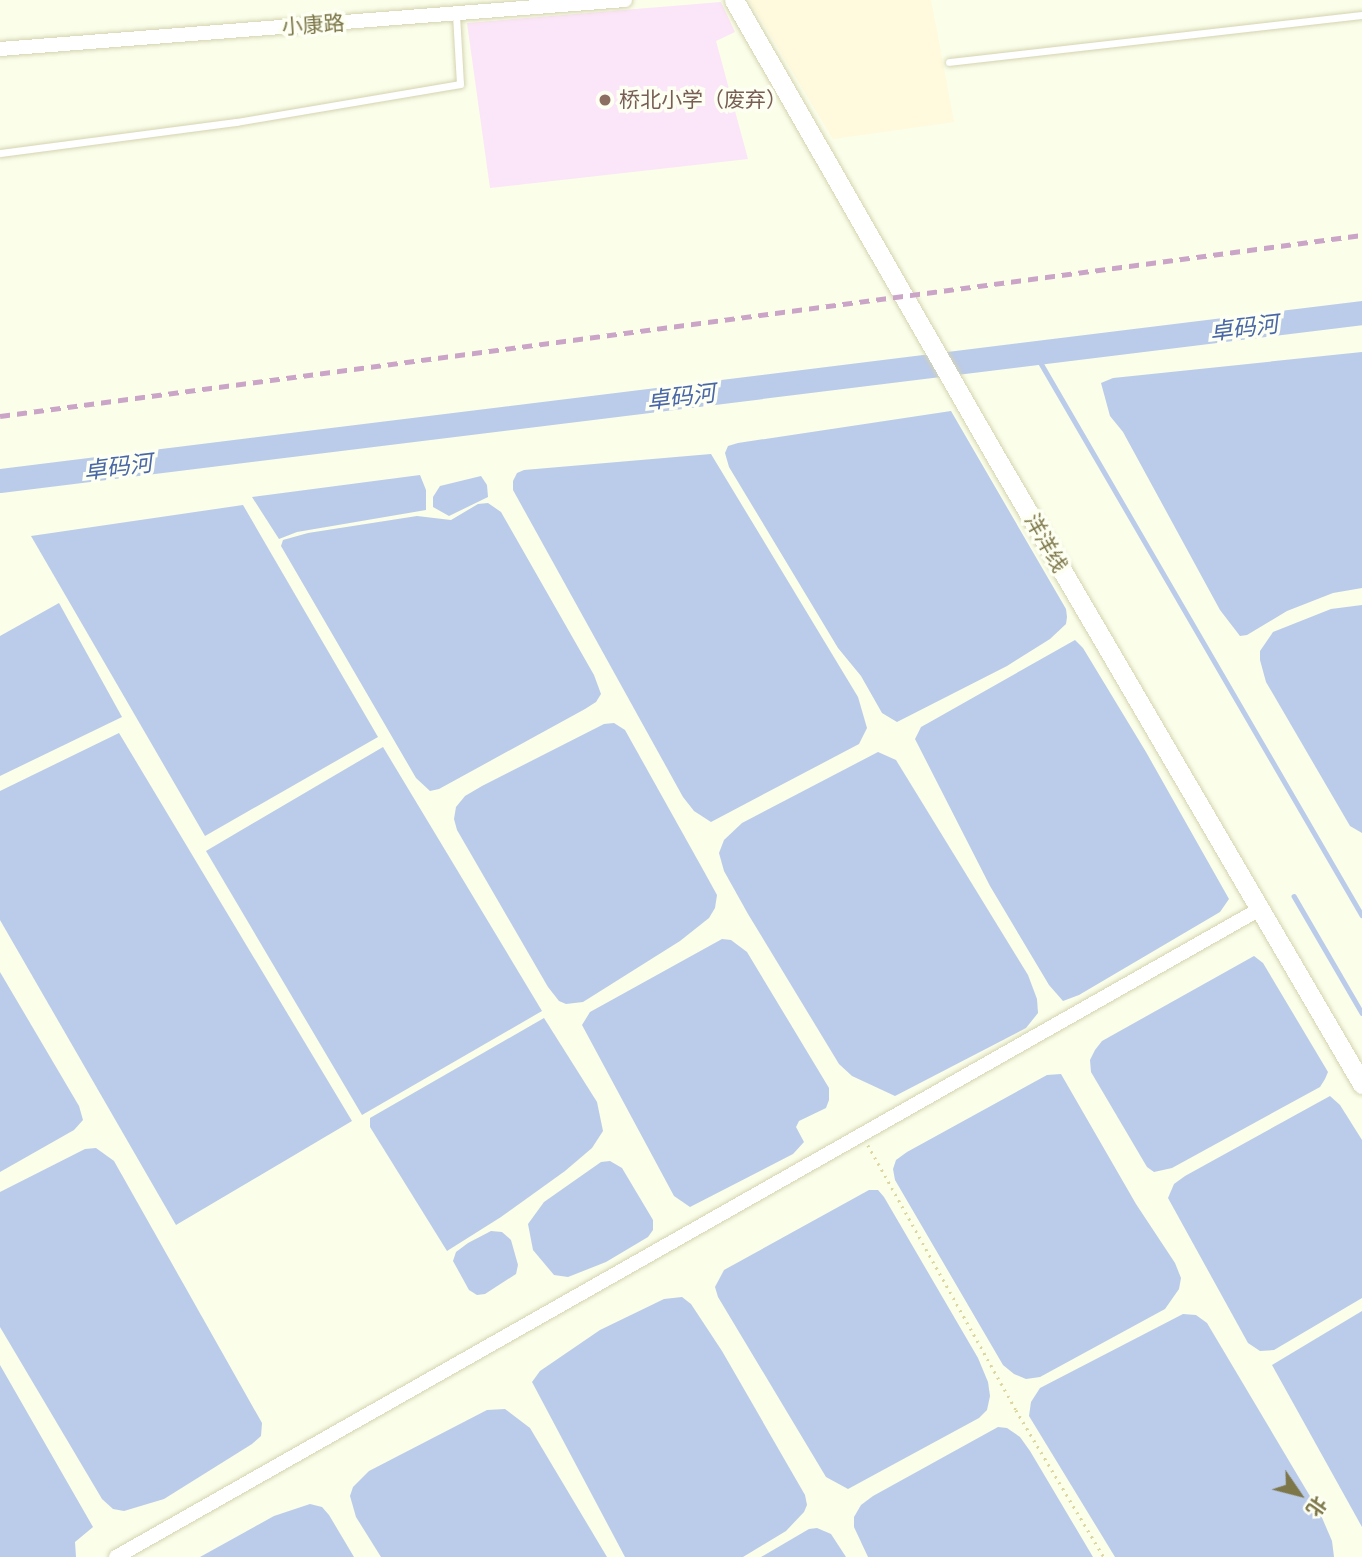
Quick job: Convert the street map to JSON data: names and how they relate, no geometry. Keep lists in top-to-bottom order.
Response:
{
  "streets": {
    "main road": ["洋洋线"],
    "street": ["小康路"]
  },
  "water": ["卓码河"],
  "places": ["桥北小学（废弃）"],
  "north": "bottom right"
}
